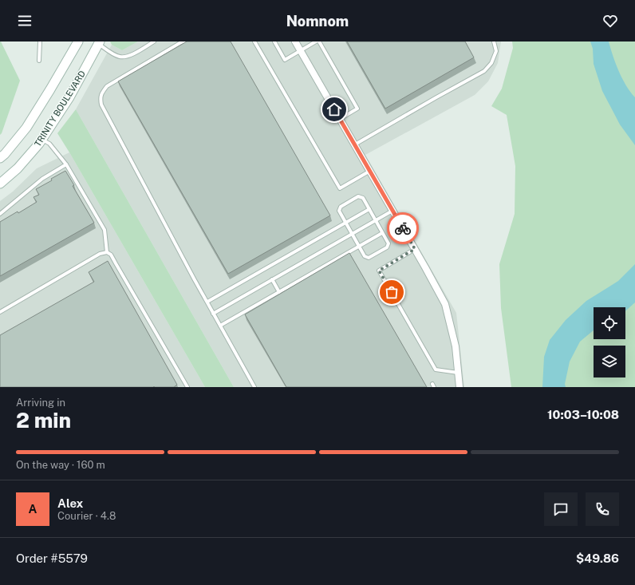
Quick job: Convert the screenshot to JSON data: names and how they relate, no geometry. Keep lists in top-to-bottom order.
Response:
{
  "streets": {
    "main road": ["TRINITY BOULEVARD"]
  },
  "page": {
    "header": "Nomnom",
    "heading": ["2 min", "Arriving in", "10:03–10:08"],
    "panel": [
      "Alex",
      "Courier · 4.8",
      "Order #5579",
      "$49.86"
    ],
    "bar": "On the way · 160 m",
    "round": "A"
  }
}
